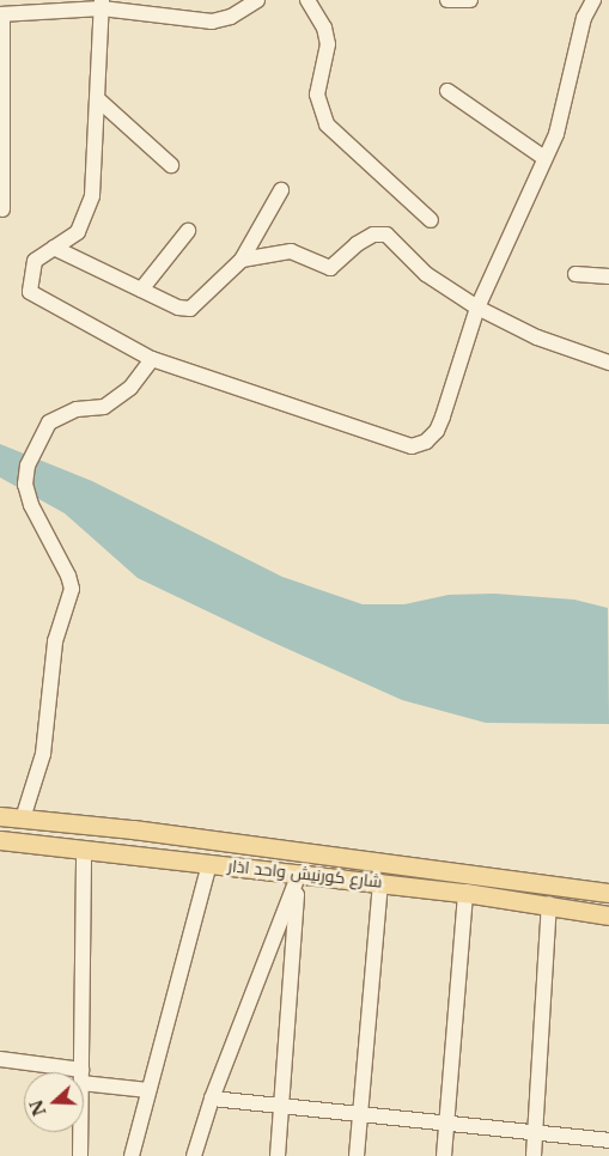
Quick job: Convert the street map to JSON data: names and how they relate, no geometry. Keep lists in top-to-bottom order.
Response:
{
  "streets": {
    "main road": ["شارع كورنيش واحد اذار"]
  },
  "north": "left"
}
